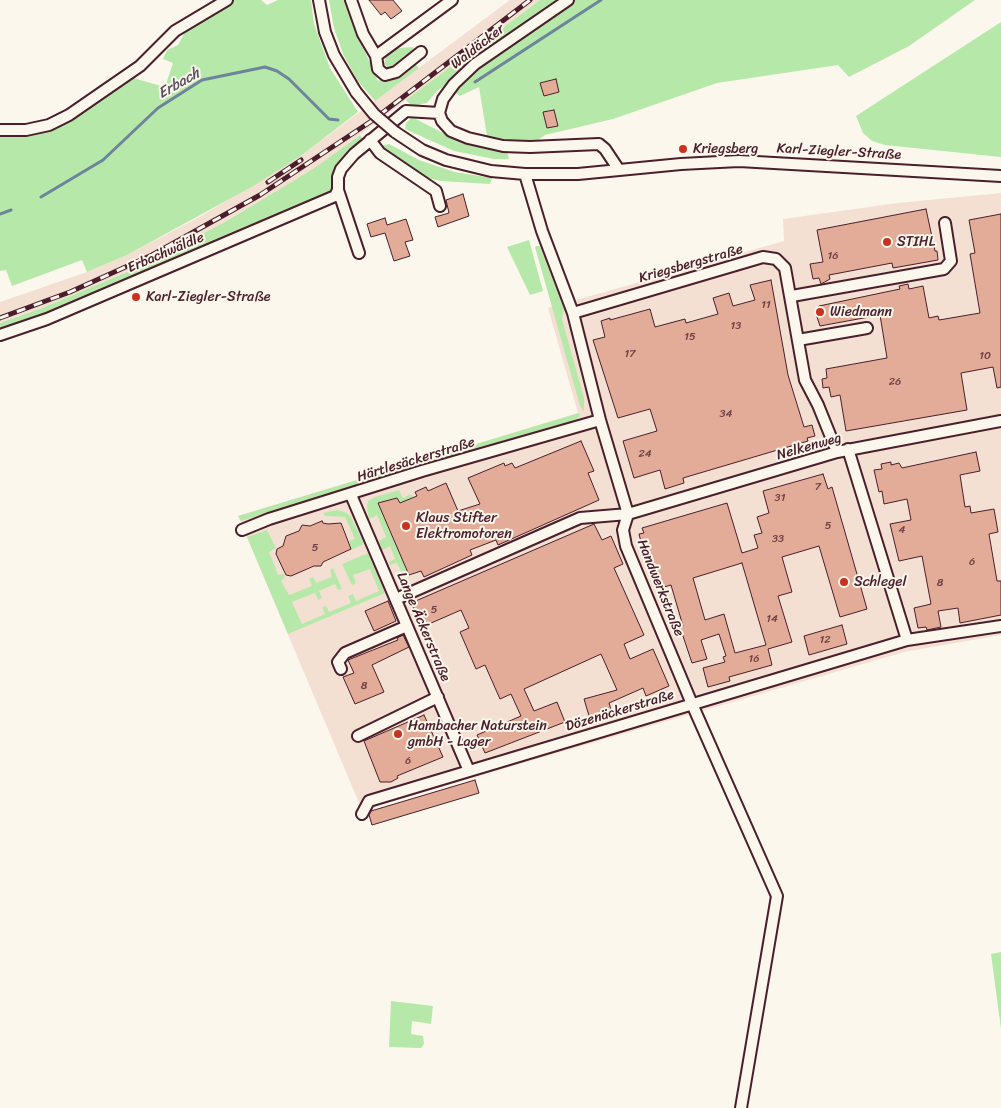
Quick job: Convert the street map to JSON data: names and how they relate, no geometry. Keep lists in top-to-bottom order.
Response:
{
  "streets": {
    "street": [
      "Waldäcker",
      "Karl-Ziegler-Straße",
      "Erbachwäldle",
      "Kriegsbergstraße",
      "Nelkenweg",
      "Härtlesäckerstraße",
      "Handwerkstraße",
      "Lange Äckerstraße",
      "Dözenäckerstraße"
    ]
  },
  "crossings": [
    ["Karl-Ziegler-Straße", "Handwerkstraße"],
    ["Kriegsbergstraße", "Nelkenweg"],
    ["Kriegsbergstraße", "Handwerkstraße"],
    ["Nelkenweg", "Handwerkstraße"],
    ["Nelkenweg", "Lange Äckerstraße"],
    ["Härtlesäckerstraße", "Handwerkstraße"],
    ["Härtlesäckerstraße", "Lange Äckerstraße"],
    ["Handwerkstraße", "Dözenäckerstraße"],
    ["Lange Äckerstraße", "Dözenäckerstraße"]
  ],
  "water": ["Erbach"],
  "places": [
    "Kriegsberg",
    "STIHL",
    "Karl-Ziegler-Straße",
    "Wiedmann",
    "Klaus Stifter Elektromotoren",
    "Schlegel",
    "Hambacher Naturstein gmbH - Lager"
  ],
  "house_numbers": [
    "16",
    "11",
    "13",
    "15",
    "17",
    "10",
    "26",
    "34",
    "24",
    "7",
    "31",
    "5",
    "4",
    "33",
    "5",
    "6",
    "8",
    "5",
    "14",
    "12",
    "16",
    "8",
    "6"
  ]
}
